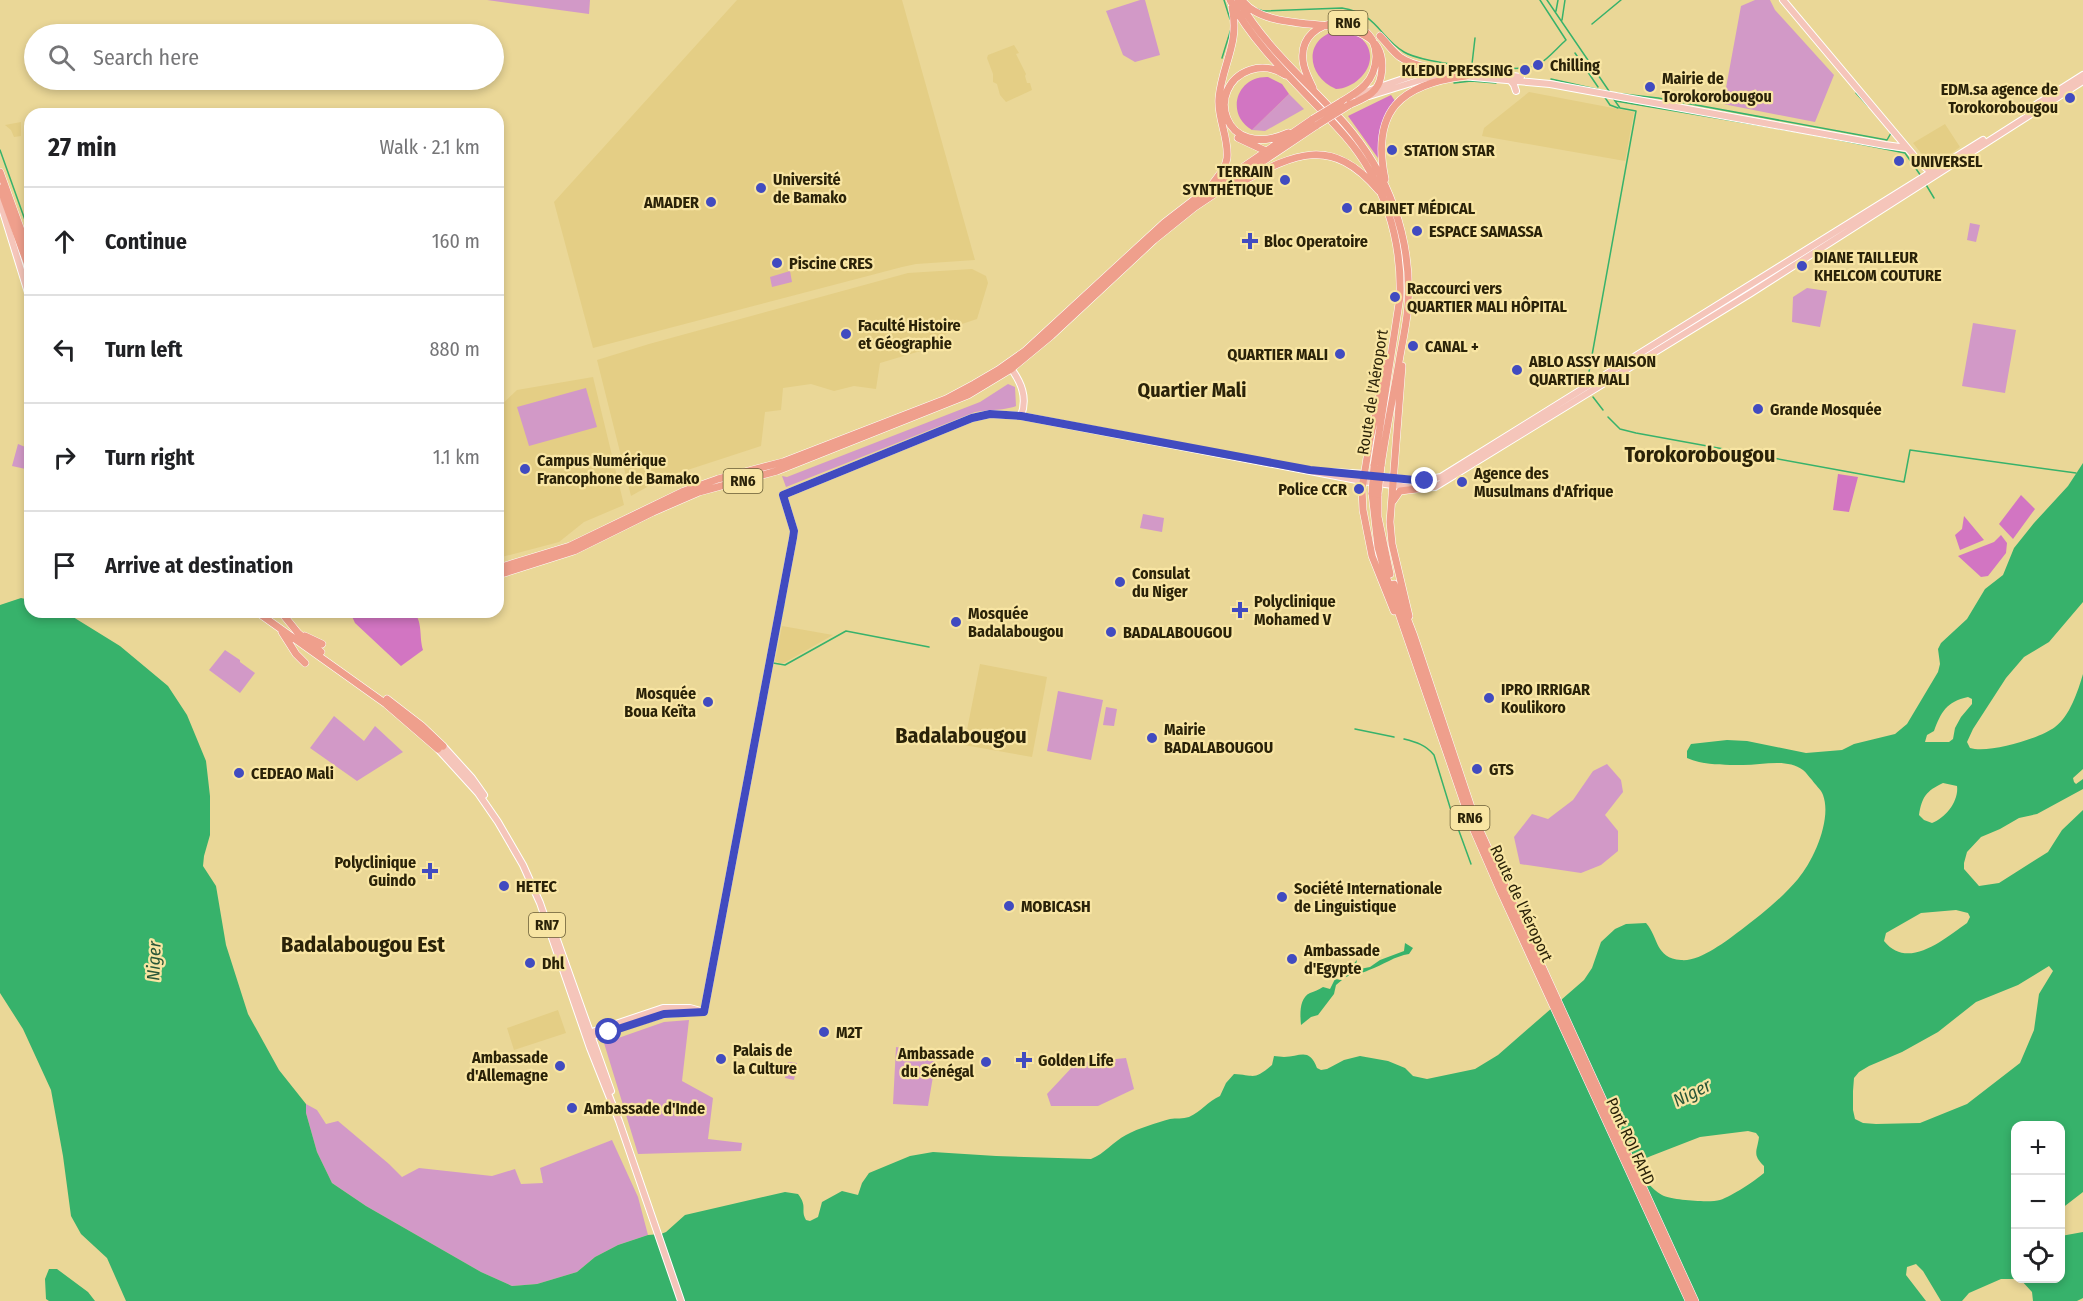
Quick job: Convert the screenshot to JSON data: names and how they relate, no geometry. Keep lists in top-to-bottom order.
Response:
{
  "streets": {
    "highway": [
      "RN6",
      "Route de l'Aéroport",
      "RN7",
      "Pont ROI FAHD"
    ]
  },
  "crossings": [
    ["RN6", "Route de l'Aéroport"],
    ["RN6", "Pont ROI FAHD"],
    ["Route de l'Aéroport", "Pont ROI FAHD"]
  ],
  "districts": [
    "Quartier Mali",
    "Torokorobougou",
    "Badalabougou",
    "Badalabougou Est"
  ],
  "water": ["Niger"],
  "places": {
    "other": [
      "Chilling",
      "KLEDU PRESSING",
      "Mairie de Torokorobougou",
      "EDM.sa agence de Torokorobougou",
      "STATION STAR",
      "UNIVERSEL",
      "TERRAIN SYNTHÉTIQUE",
      "Université de Bamako",
      "AMADER",
      "CABINET MÉDICAL",
      "ESPACE SAMASSA",
      "Piscine CRES",
      "DIANE TAILLEUR KHELCOM COUTURE",
      "Raccourci vers QUARTIER MALI HÔPITAL",
      "Faculté Histoire et Géographie",
      "CANAL +",
      "QUARTIER MALI",
      "ABLO ASSY MAISON QUARTIER MALI",
      "Grande Mosquée",
      "Campus Numérique Francophone de Bamako",
      "Agence des Musulmans d'Afrique",
      "Police CCR",
      "Consulat du Niger",
      "Mosquée Badalabougou",
      "BADALABOUGOU",
      "IPRO IRRIGAR Koulikoro",
      "Mosquée Boua Keïta",
      "Mairie BADALABOUGOU",
      "GTS",
      "CEDEAO Mali",
      "HETEC",
      "Société Internationale de Linguistique",
      "MOBICASH",
      "Ambassade d'Egypte",
      "Dhl",
      "M2T",
      "Palais de la Culture",
      "Ambassade du Sénégal",
      "Ambassade d'Allemagne",
      "Ambassade d'Inde"
    ],
    "health": [
      "Bloc Operatoire",
      "Polyclinique Mohamed V",
      "Polyclinique Guindo",
      "Golden Life"
    ]
  },
  "page": {
    "search": "Search here",
    "heading": ["27 min", "Walk · 2.1 km"],
    "list": [
      ["Continue", "160 m"],
      ["Turn left", "880 m"],
      ["Turn right", "1.1 km"],
      "Arrive at destination"
    ],
    "map_buttons": ["+", "−"]
  }
}
